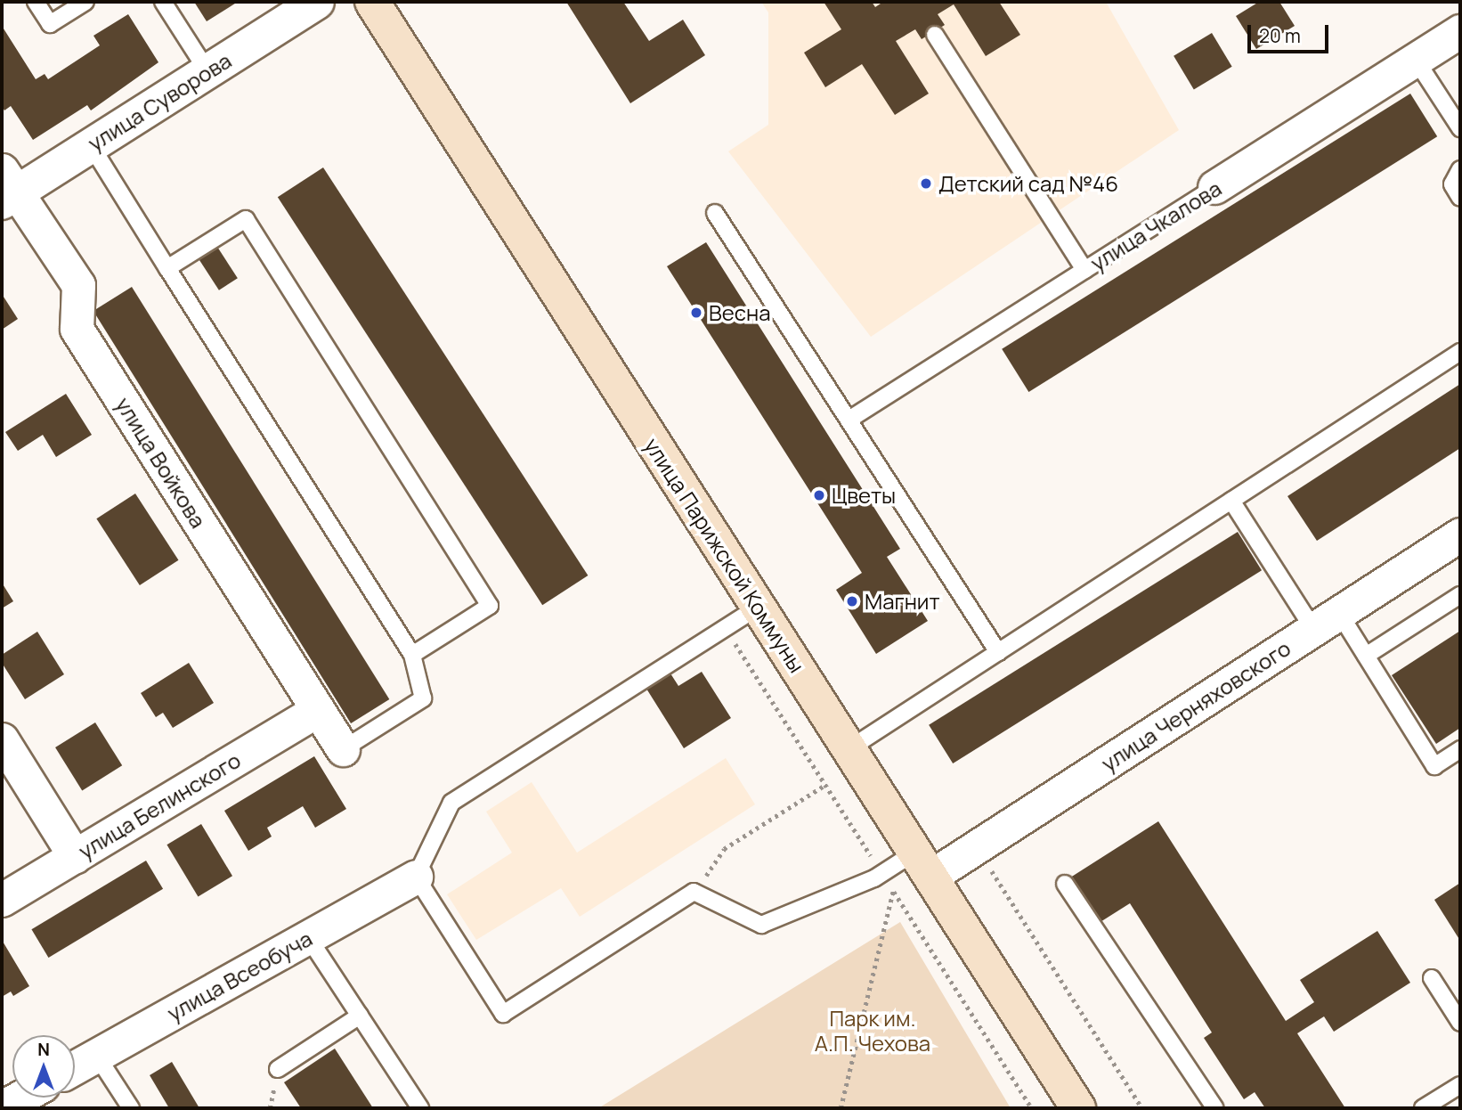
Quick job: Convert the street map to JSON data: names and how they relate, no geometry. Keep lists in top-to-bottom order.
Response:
{
  "streets": {
    "main road": ["улица Парижской Коммуны"],
    "street": [
      "улица Суворова",
      "улица Чкалова",
      "улица Войкова",
      "улица Черняховского",
      "улица Белинского",
      "улица Всеобуча"
    ]
  },
  "crossings": [
    ["улица Суворова", "улица Войкова"],
    ["улица Войкова", "улица Белинского"],
    ["улица Парижской Коммуны", "улица Черняховского"]
  ],
  "parks": ["Парк им. А.П. Чехова"],
  "places": [
    "Детский сад №46",
    "Весна",
    "Цветы",
    "Магнит"
  ],
  "scale_bar": "20 m",
  "north": "top"
}
